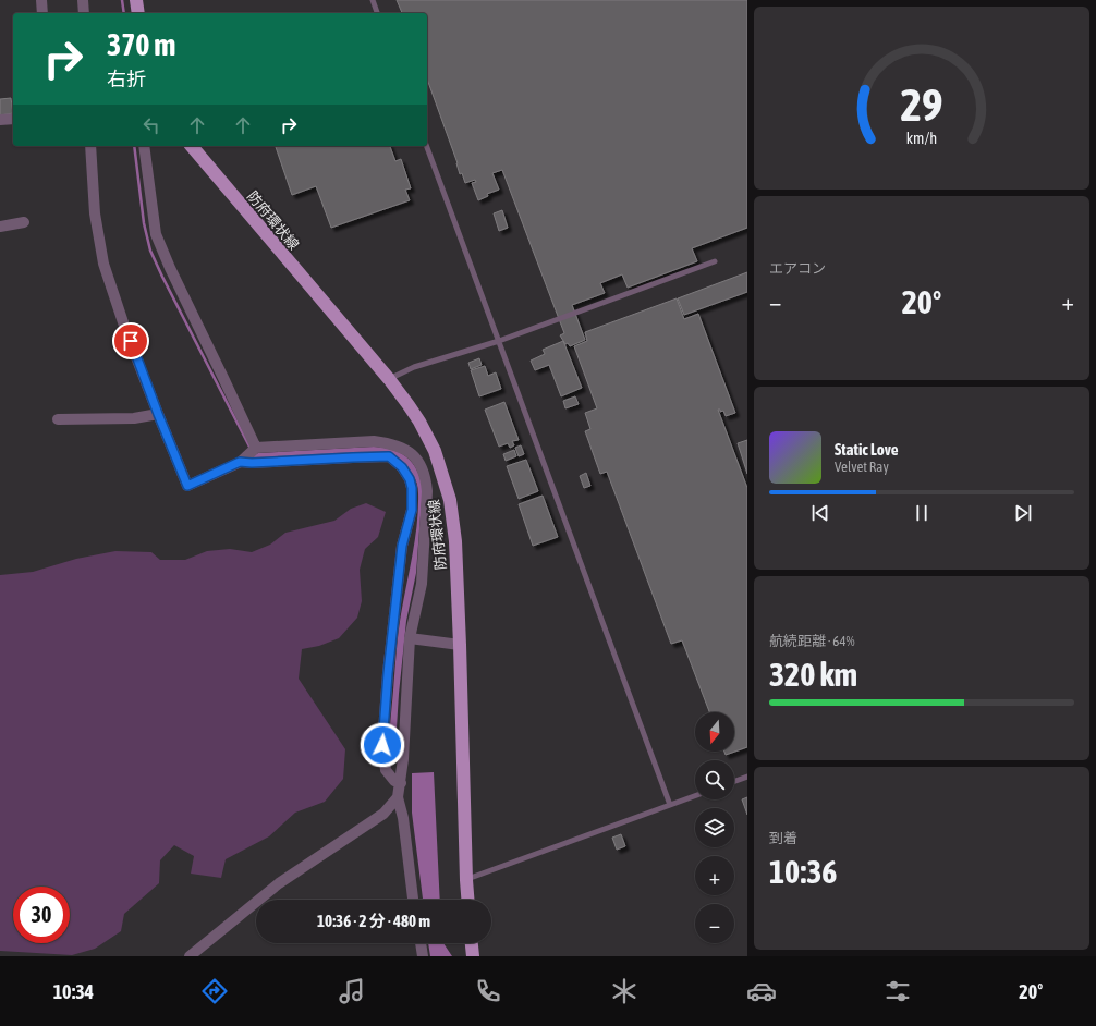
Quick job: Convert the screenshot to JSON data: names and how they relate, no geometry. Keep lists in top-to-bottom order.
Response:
{
  "streets": {
    "main road": ["防府環状線"]
  },
  "north": "bottom",
  "page": {
    "turn": ["370 m", "右折"],
    "tile": [
      "エアコン",
      ["航続距離 · 64%", "320 km"],
      ["到着", "10:36"]
    ],
    "heat": ["−", "20°", "+"],
    "song": ["Static Love", "Velvet Ray"],
    "map_buttons": ["+", "−"],
    "limit": "30",
    "trip": "10:36 · 2 分 · 480 m",
    "tabs": ["10:34", "20°"],
    "gauge": ["29", "km/h"]
  }
}
